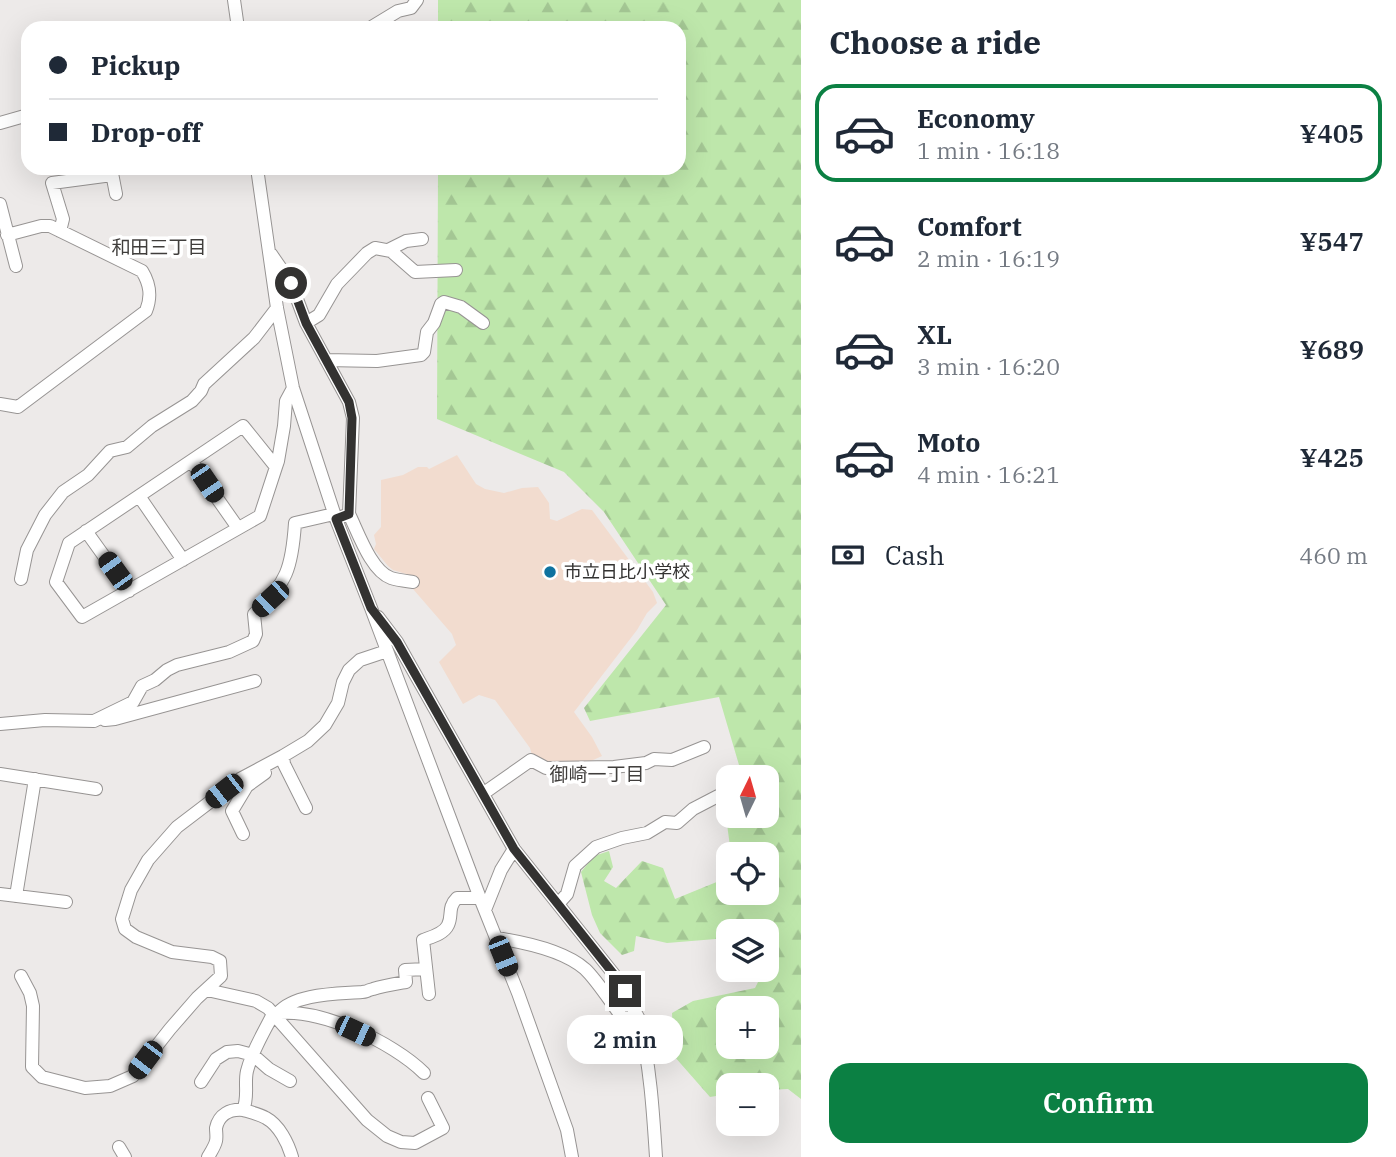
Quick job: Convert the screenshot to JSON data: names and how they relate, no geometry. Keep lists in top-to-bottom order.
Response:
{
  "districts": ["和田三丁目", "御崎一丁目"],
  "places": ["市立日比小学校"],
  "north": "top",
  "page": {
    "heading": "Choose a ride",
    "banner": ["Pickup", "Drop-off"],
    "list": [
      {
        "name": "Economy",
        "note": "1 min · 16:18",
        "value": "¥405"
      },
      {
        "name": "Comfort",
        "note": "2 min · 16:19",
        "value": "¥547"
      },
      {
        "name": "XL",
        "note": "3 min · 16:20",
        "value": "¥689"
      },
      {
        "name": "Moto",
        "note": "4 min · 16:21",
        "value": "¥425"
      }
    ],
    "pay": ["Cash", "460 m"],
    "map_buttons": ["+", "−"],
    "bubble": "2 min",
    "buttons": "Confirm"
  }
}
